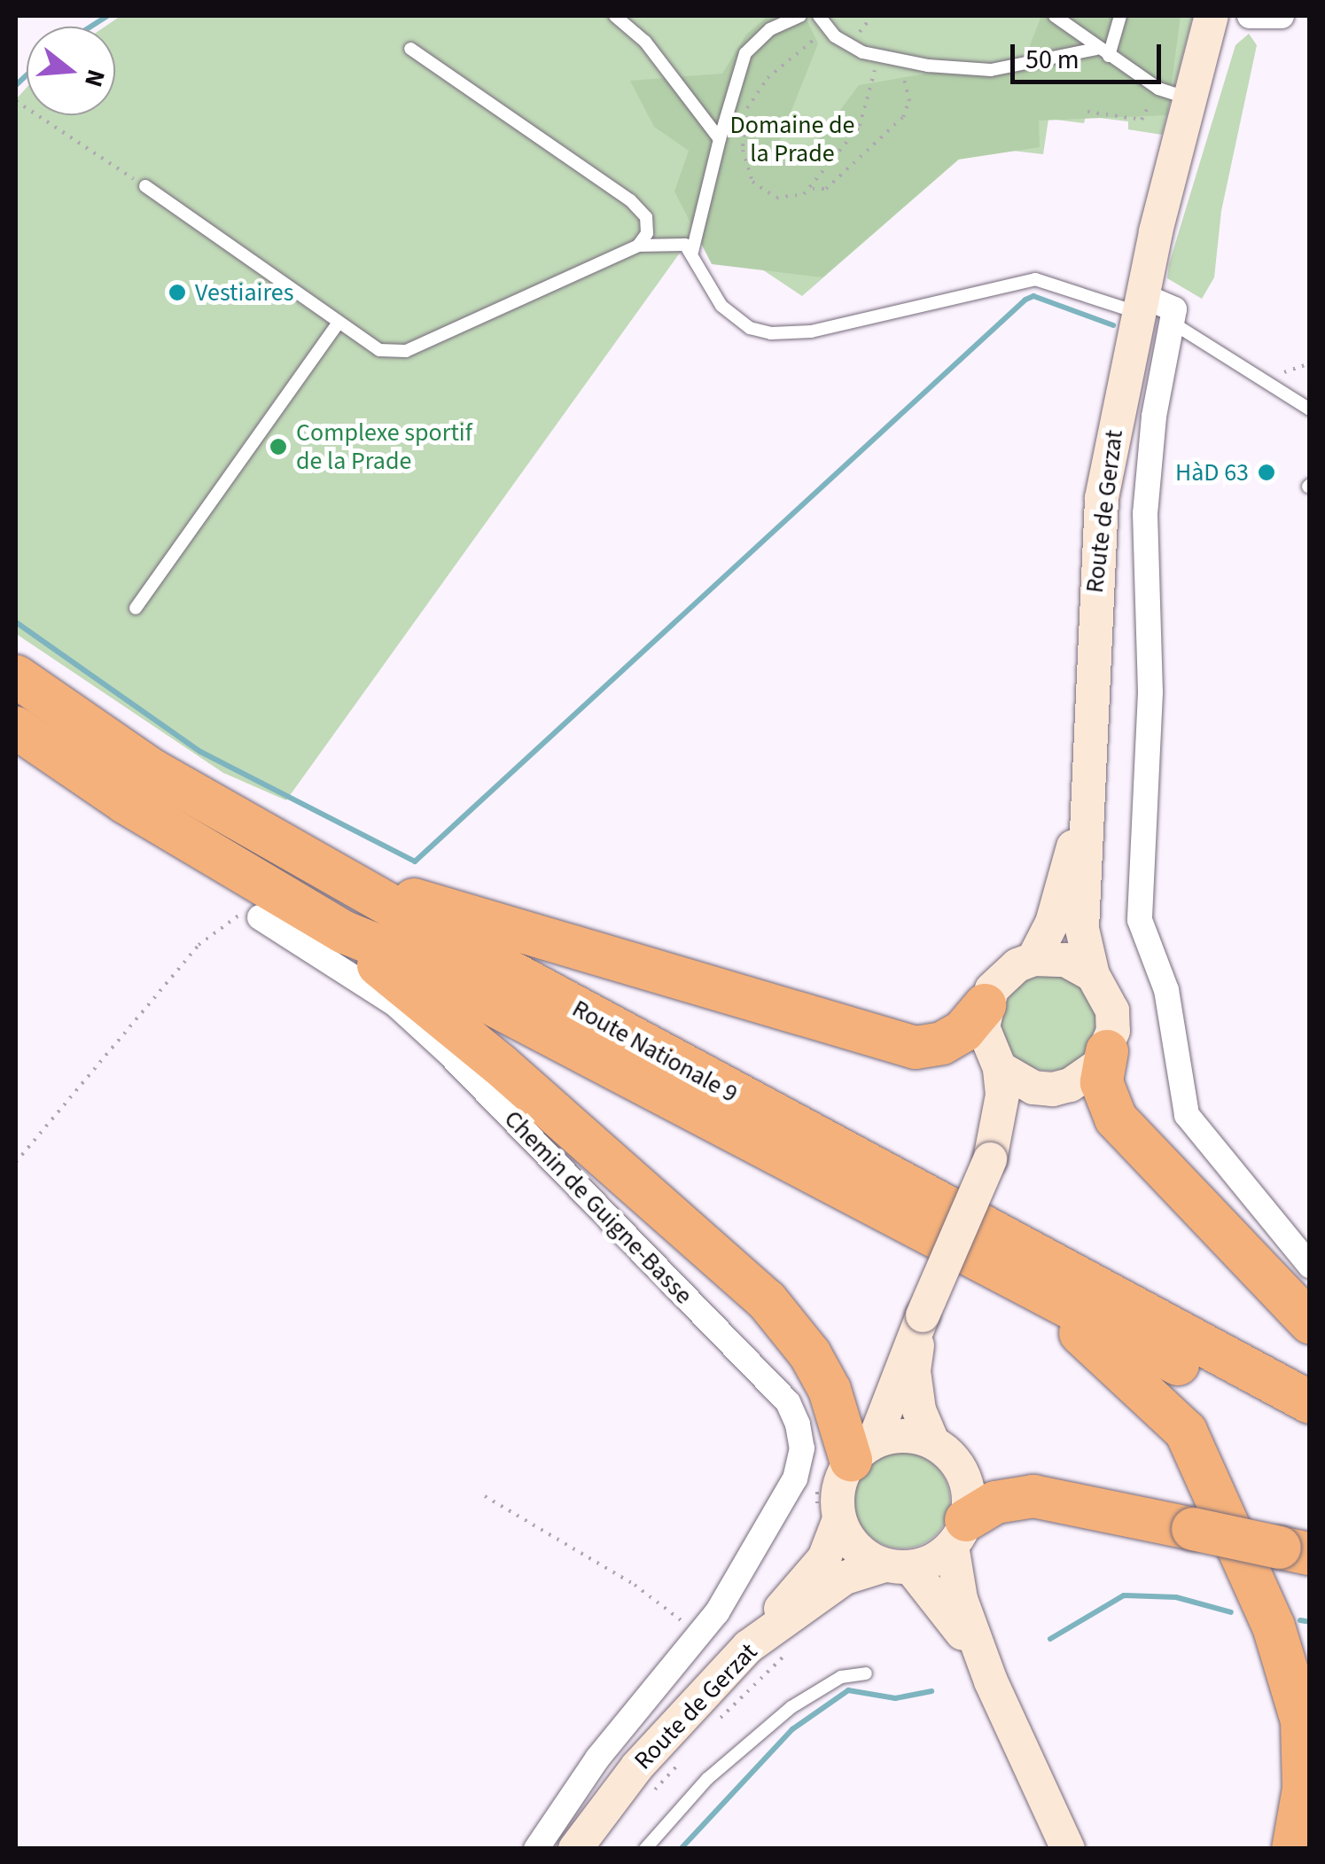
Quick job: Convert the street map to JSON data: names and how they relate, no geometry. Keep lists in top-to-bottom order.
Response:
{
  "streets": {
    "highway": ["Route Nationale 9"],
    "main road": ["Route de Gerzat"],
    "street": ["Chemin de Guigne-Basse"]
  },
  "parks": ["Domaine de la Prade"],
  "places": ["Vestiaires", "Complexe sportif de la Prade", "HàD 63"],
  "scale_bar": "50 m",
  "north": "right"
}
